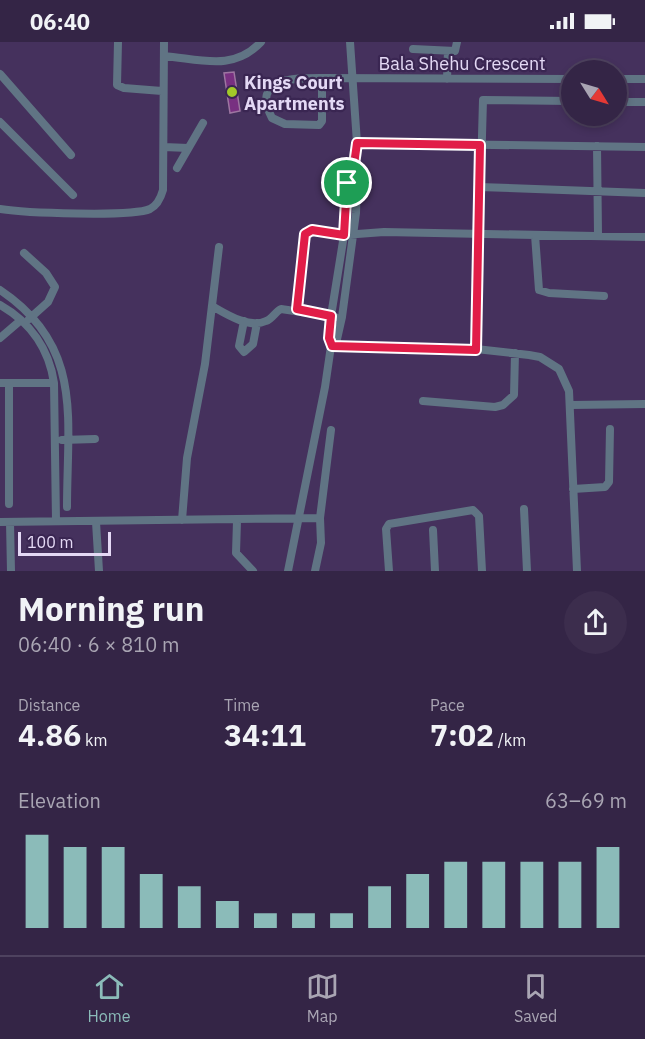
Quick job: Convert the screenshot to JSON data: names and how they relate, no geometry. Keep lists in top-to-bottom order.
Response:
{
  "streets": {
    "street": ["Bala Shehu Crescent"]
  },
  "places": ["Kings Court Apartments"],
  "scale_bar": "100 m",
  "north": "bottom right",
  "page": {
    "status": "06:40",
    "scale": "100 m",
    "heading": ["Morning run", "06:40 · 6 × 810 m"],
    "stats": [
      ["Distance", "4.86 km"],
      ["Time", "34:11"],
      ["Pace", "7:02 /km"]
    ],
    "chart": ["Elevation", "63–69 m"],
    "tabs": ["Home", "Map", "Saved"]
  }
}
